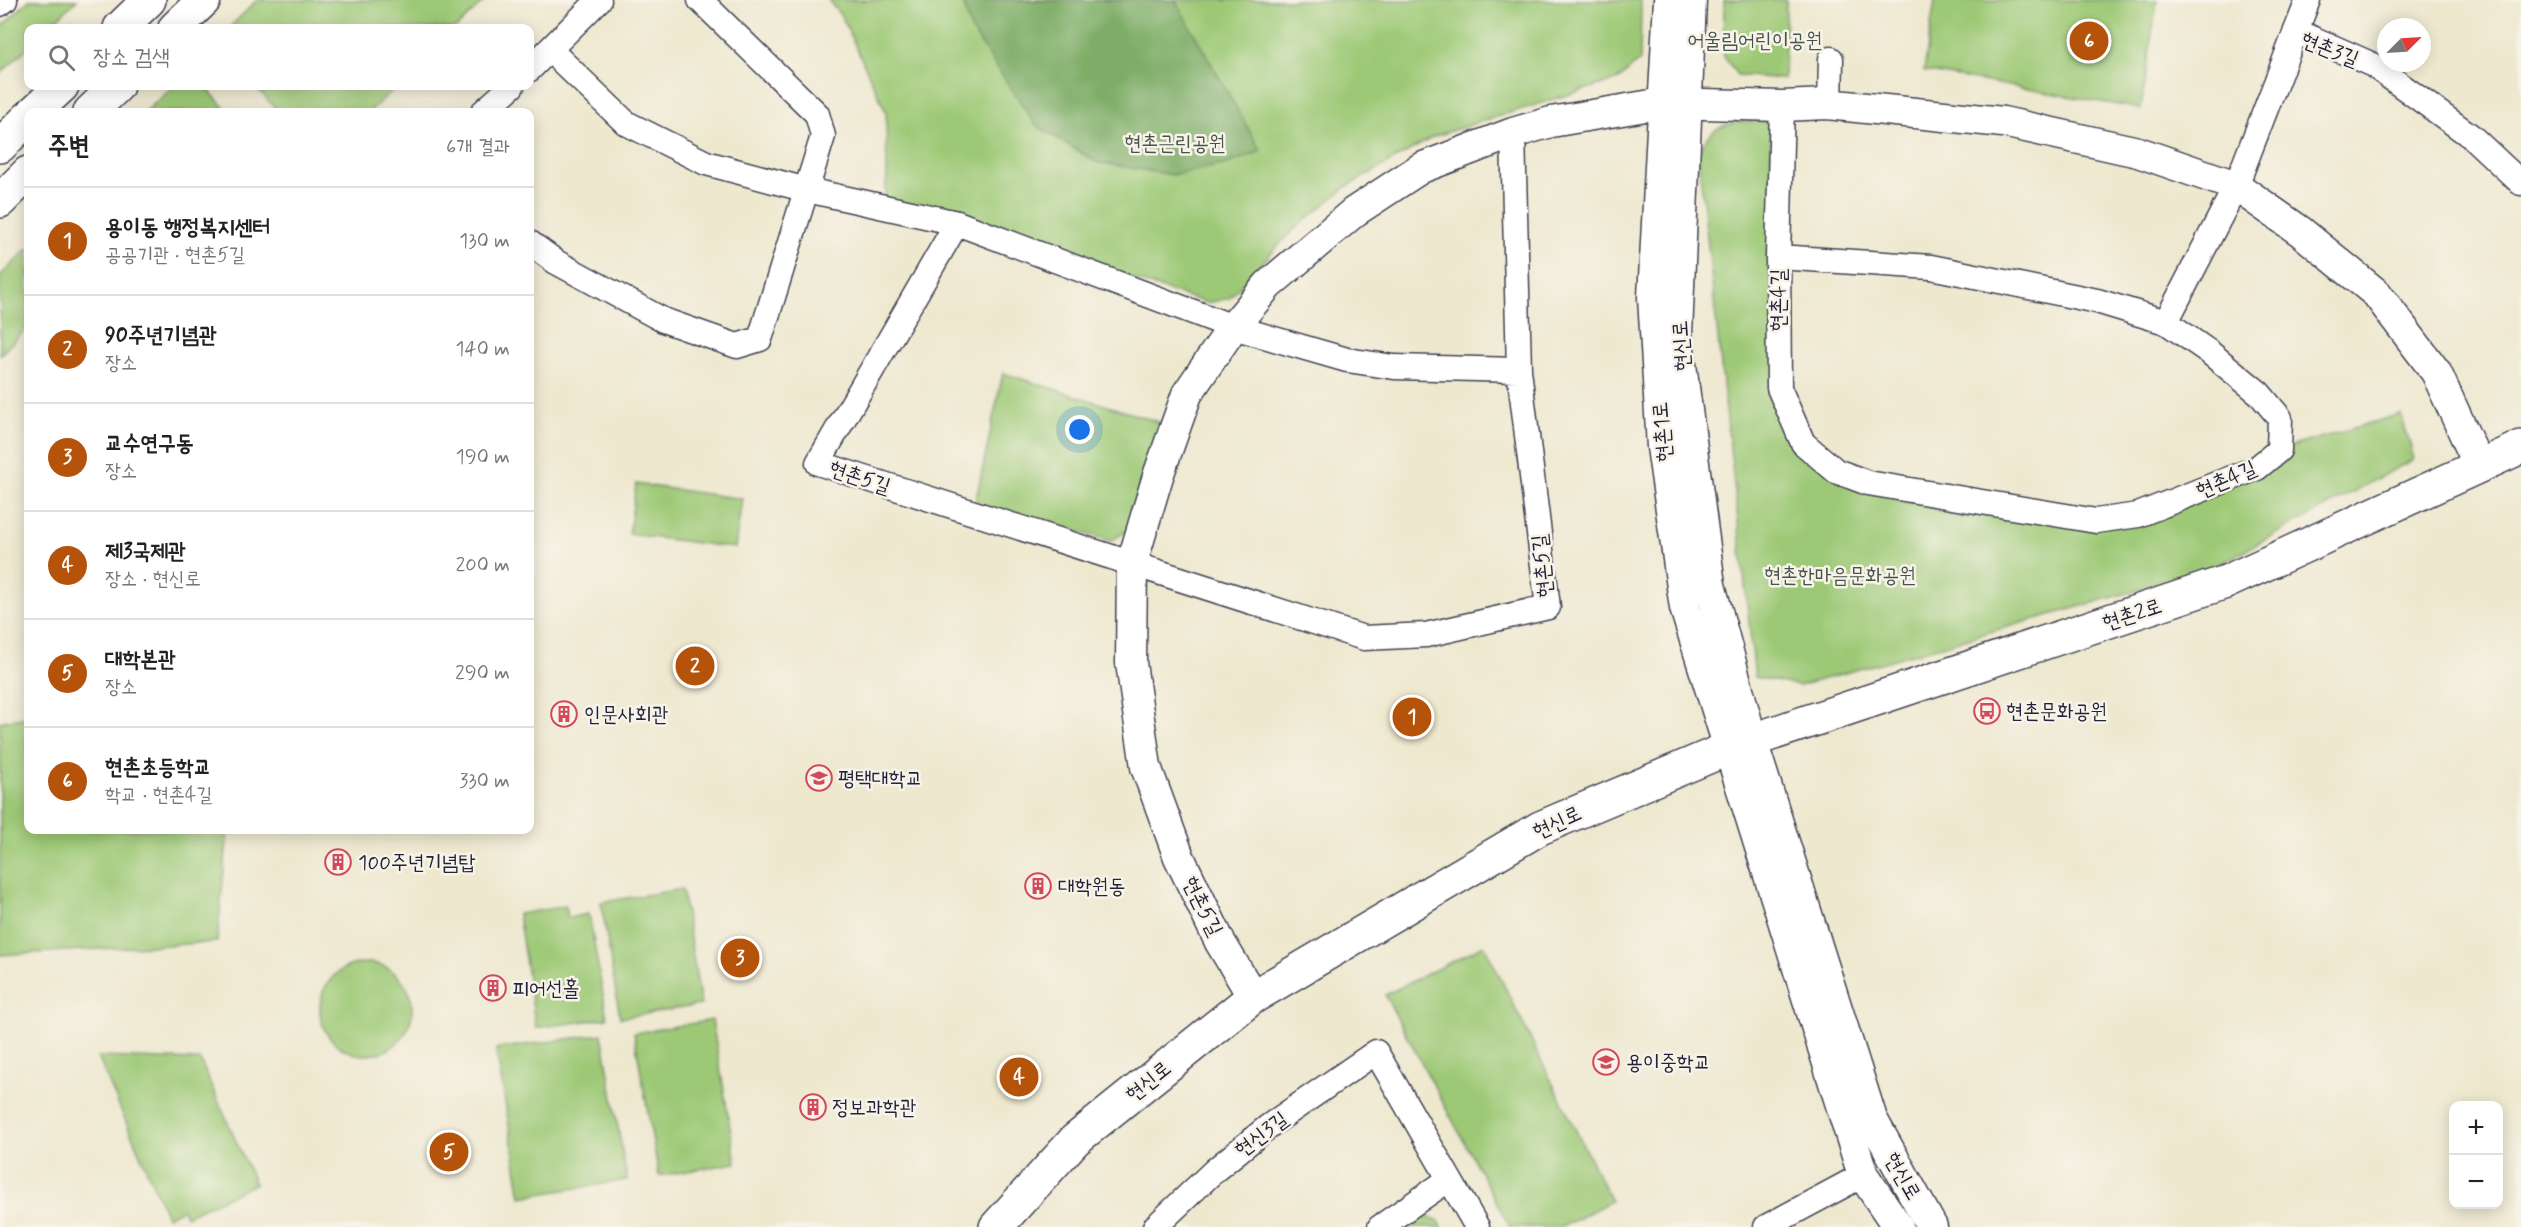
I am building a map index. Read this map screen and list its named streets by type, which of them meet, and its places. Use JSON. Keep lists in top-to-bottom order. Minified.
{"streets":{"main road":["현신로","현촌2로"],"street":["현촌3길","현촌4길","현촌1로","현촌5길","현신3길"]},"crossings":[["현촌3길","현촌4길"],["현신로","현촌1로"],["현신로","현촌5길"],["현신로","현촌2로"],["현촌1로","현촌5길"],["현촌1로","현촌2로"]],"parks":["어울림어린이공원","현촌근린공원","현촌한마음문화공원"],"places":{"bus stop":["현촌문화공원"],"building":["인문사회관","100주년기념탑","대학원동","피어선홀","정보과학관"],"school or university":["평택대학교","용이중학교"]},"north":"top right","page":{"pins":["6","2","1","3","4","5"],"search":"장소 검색","heading":["주변","6개 결과"],"list":[{"mark":"1","name":"용이동 행정복지센터","note":"공공기관 · 현촌5길","value":"130 m"},{"mark":"2","name":"90주년기념관","note":"장소","value":"140 m"},{"mark":"3","name":"교수연구동","note":"장소","value":"190 m"},{"mark":"4","name":"제3국제관","note":"장소 · 현신로","value":"200 m"},{"mark":"5","name":"대학본관","note":"장소","value":"290 m"},{"mark":"6","name":"현촌초등학교","note":"학교 · 현촌4길","value":"330 m"}],"map_buttons":["+","−"]}}
